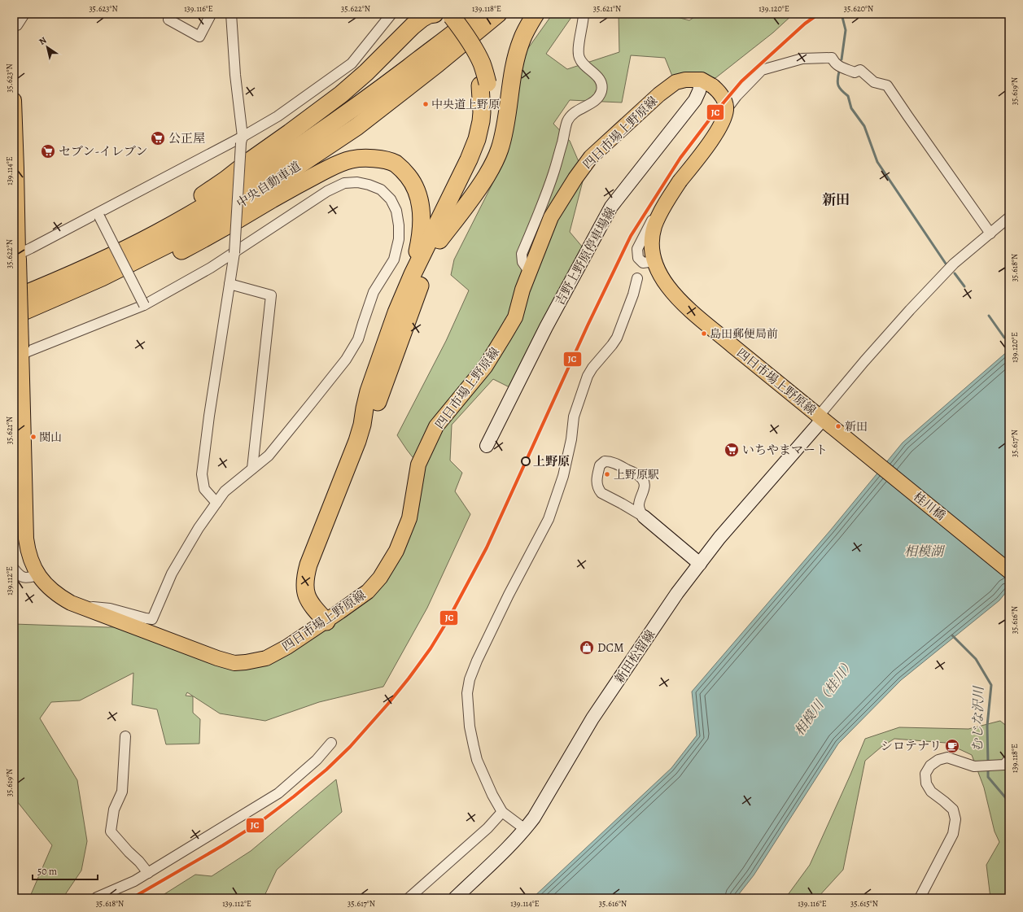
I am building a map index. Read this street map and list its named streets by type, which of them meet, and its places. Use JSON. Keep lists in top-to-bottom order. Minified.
{"streets":{"highway":["中央自動車道"],"main road":["四日市場上野原線","吉野上野原停車場線","桂川橋","新田松留線"]},"crossings":[["四日市場上野原線","吉野上野原停車場線"],["四日市場上野原線","桂川橋"],["四日市場上野原線","新田松留線"]],"districts":["新田"],"water":["相模湖","相模川（桂川）","むじな沢川"],"places":{"other":["中央道上野原","島田郵便局前","新田","関山","上野原","上野原駅"],"supermarket":["公正屋","セブン-イレブン","いちやまマート"],"shop":["DCM"],"cafe":["シロテナリ"]},"lines":["transit line JC"],"scale_bar":"50 m","north":"top left","coordinates":["35.623°N","139.116°E","35.622°N","139.118°E","35.621°N","139.120°E","35.620°N","35.619°N","139.114°E","35.618°N","35.617°N","139.112°E","35.616°N","35.615°N"]}
